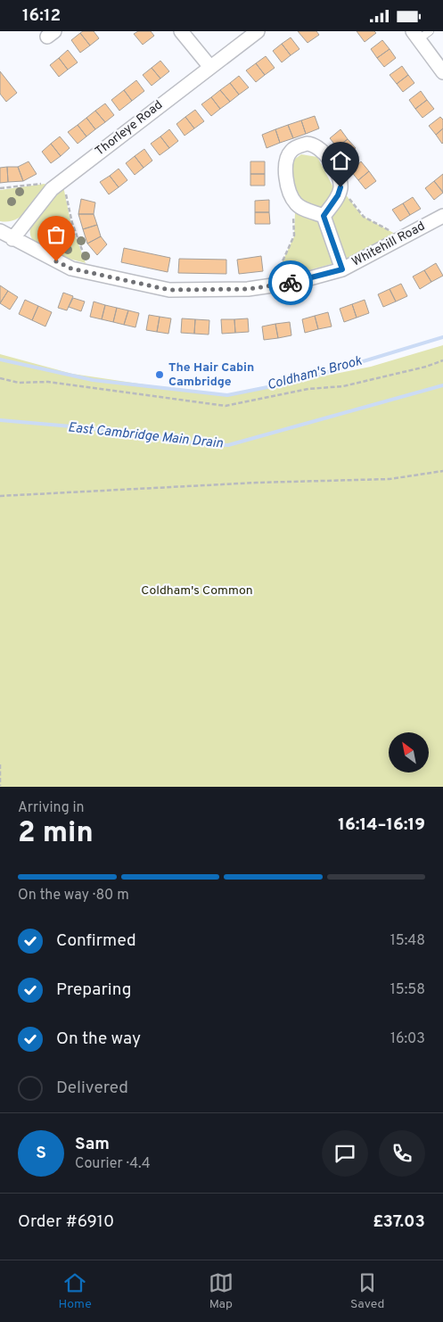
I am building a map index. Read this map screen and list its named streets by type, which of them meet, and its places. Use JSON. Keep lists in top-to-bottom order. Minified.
{"streets":{"street":["Thorleye Road","Whitehill Road"]},"crossings":[["Thorleye Road","Whitehill Road"]],"water":["Coldham's Brook","East Cambridge Main Drain"],"parks":["Coldham's Common"],"places":["The Hair Cabin Cambridge"],"north":"top left","page":{"status":"16:12","heading":["2 min","Arriving in","16:14–16:19"],"panel":["Sam","Courier · 4.4","Order #6910","£37.03"],"bar":"On the way · 80 m","list":[["Confirmed","15:48"],["Preparing","15:58"],["On the way","16:03"],"Delivered"],"round":"S","tabs":["Home","Map","Saved"]}}
